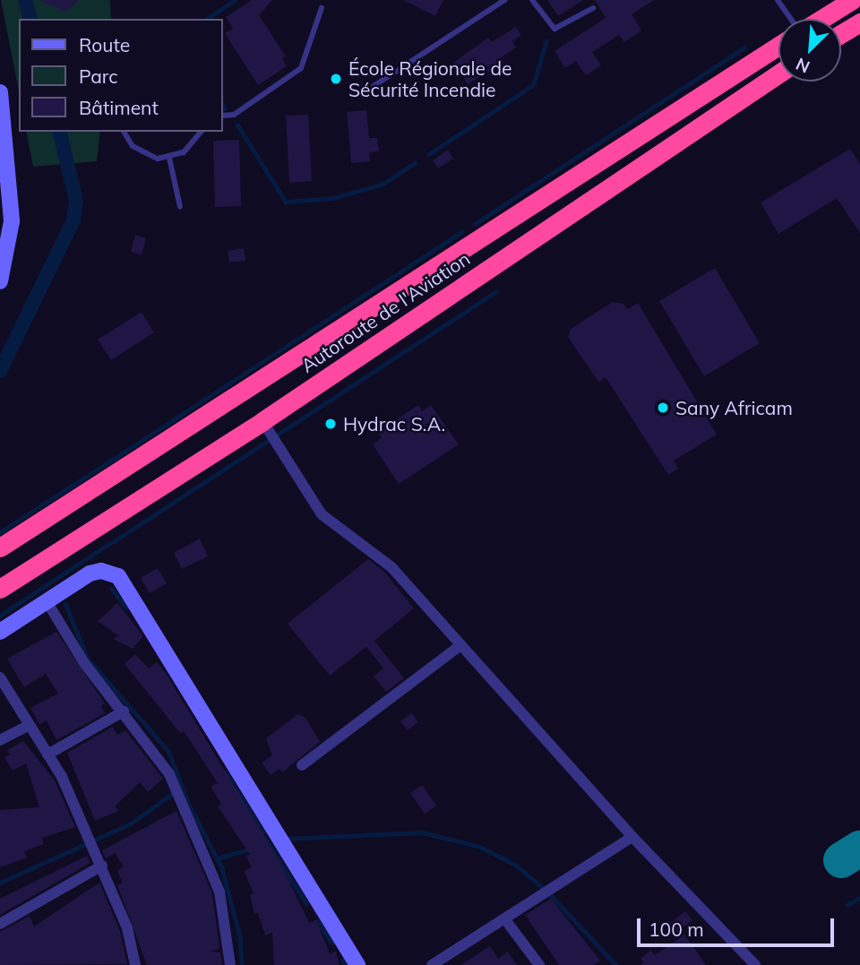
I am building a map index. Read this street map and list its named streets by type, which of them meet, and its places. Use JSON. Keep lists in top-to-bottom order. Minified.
{"streets":{"highway":["Autoroute de l'Aviation"]},"places":["École Régionale de Sécurité Incendie","Sany Africam","Hydrac S.A."],"legend":["Route","Parc","Bâtiment"],"scale_bar":"100 m","north":"bottom left"}
